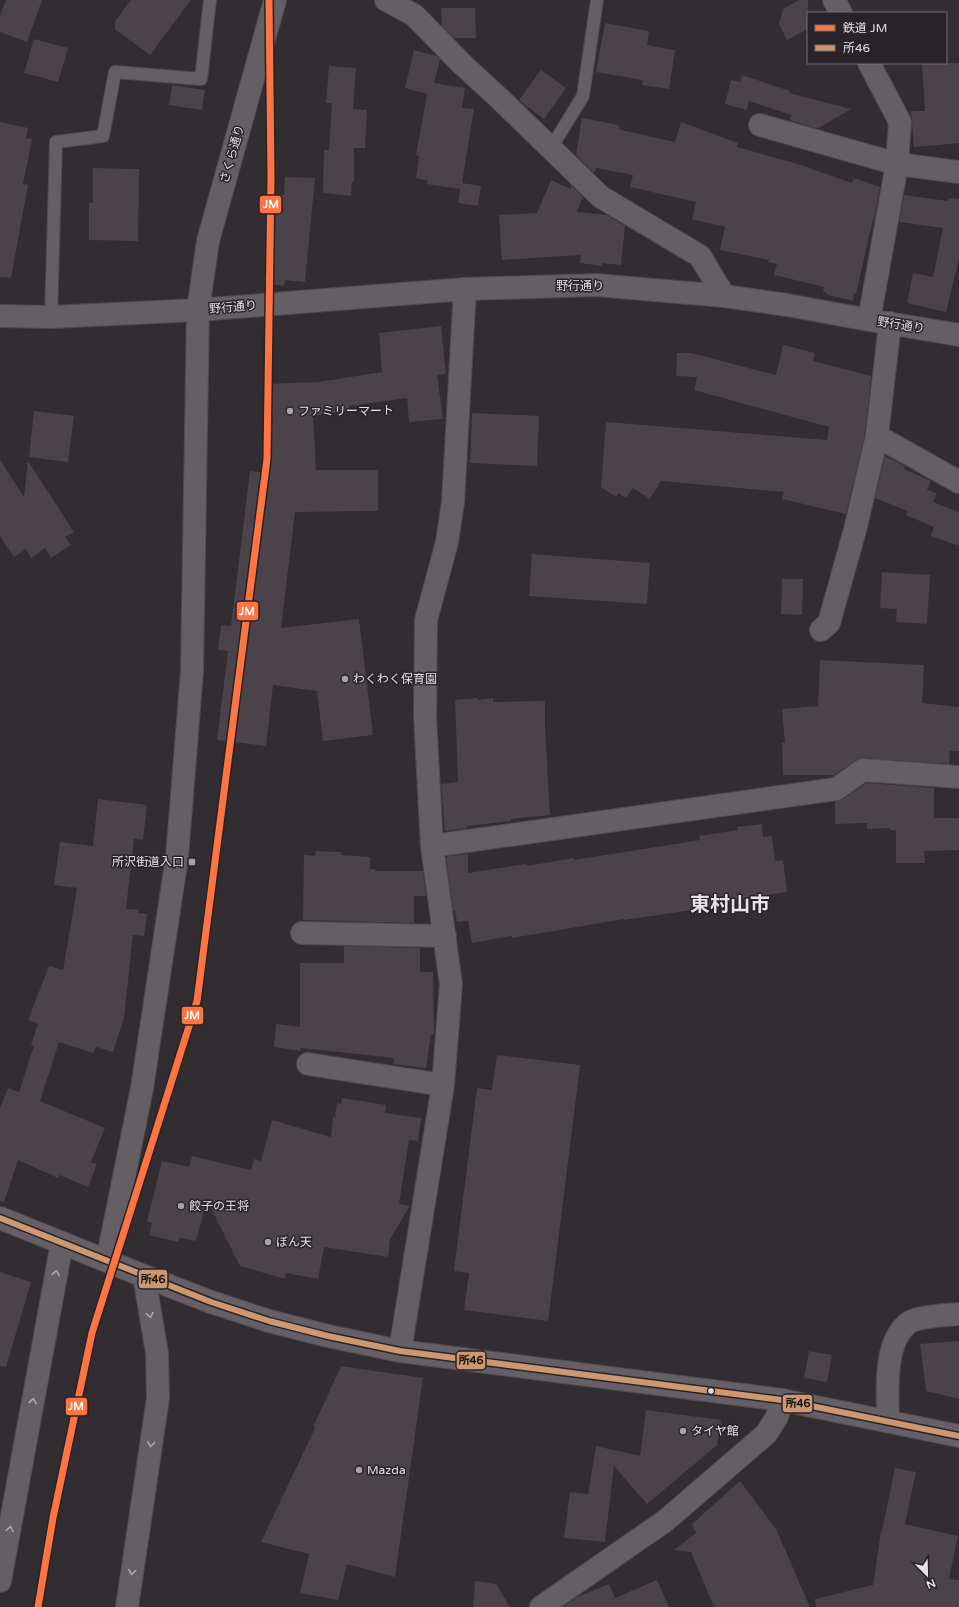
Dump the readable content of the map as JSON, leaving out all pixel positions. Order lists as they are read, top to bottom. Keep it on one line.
{"streets":{"street":["さくら通り","野行通り"]},"crossings":[["さくら通り","野行通り"]],"districts":["東村山市"],"places":{"other":["ファミリーマート","わくわく保育園","餃子の王将","ぼん天","タイヤ館","Mazda"],"transit":["所沢街道入口"]},"lines":["rail line JM","transit line 所46"],"legend":["鉄道 JM","所46"],"north":"bottom right"}
